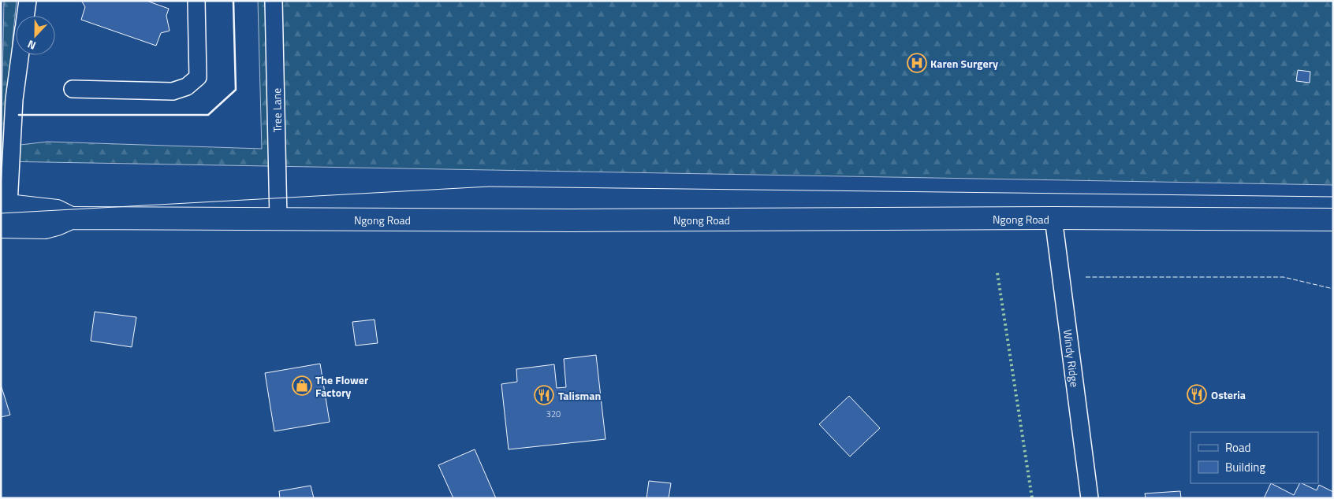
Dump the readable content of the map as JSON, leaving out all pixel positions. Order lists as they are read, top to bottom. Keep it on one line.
{"streets":{"main road":["Ngong Road"],"street":["Tree Lane","Windy Ridge"]},"crossings":[["Tree Lane","Ngong Road"],["Ngong Road","Windy Ridge"]],"places":{"hospital":["Karen Surgery"],"shop":["The Flower Factory"],"restaurant":["Osteria","Talisman"]},"house_numbers":["320"],"legend":["Road","Building"],"north":"bottom"}
